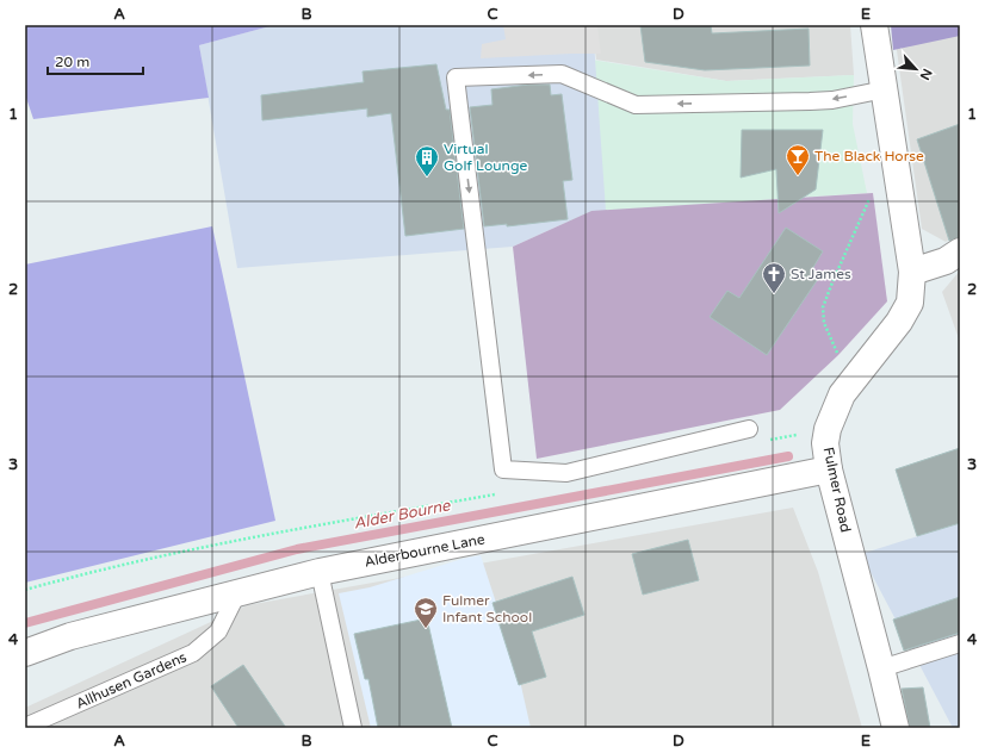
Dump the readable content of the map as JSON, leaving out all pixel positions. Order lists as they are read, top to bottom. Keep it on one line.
{"streets":{"street":["Fulmer Road","Alderbourne Lane"],"lane":["Allhusen Gardens"]},"crossings":[["Fulmer Road","Alderbourne Lane"],["Alderbourne Lane","Allhusen Gardens"]],"water":["Alder Bourne"],"places":{"bar":["The Black Horse"],"building":["Virtual Golf Lounge"],"church":["St James"],"school or university":["Fulmer Infant School"]},"scale_bar":"20 m","north":"bottom right","grid":{"columns":["A","B","C","D","E"],"rows":["1","2","3","4"]}}
